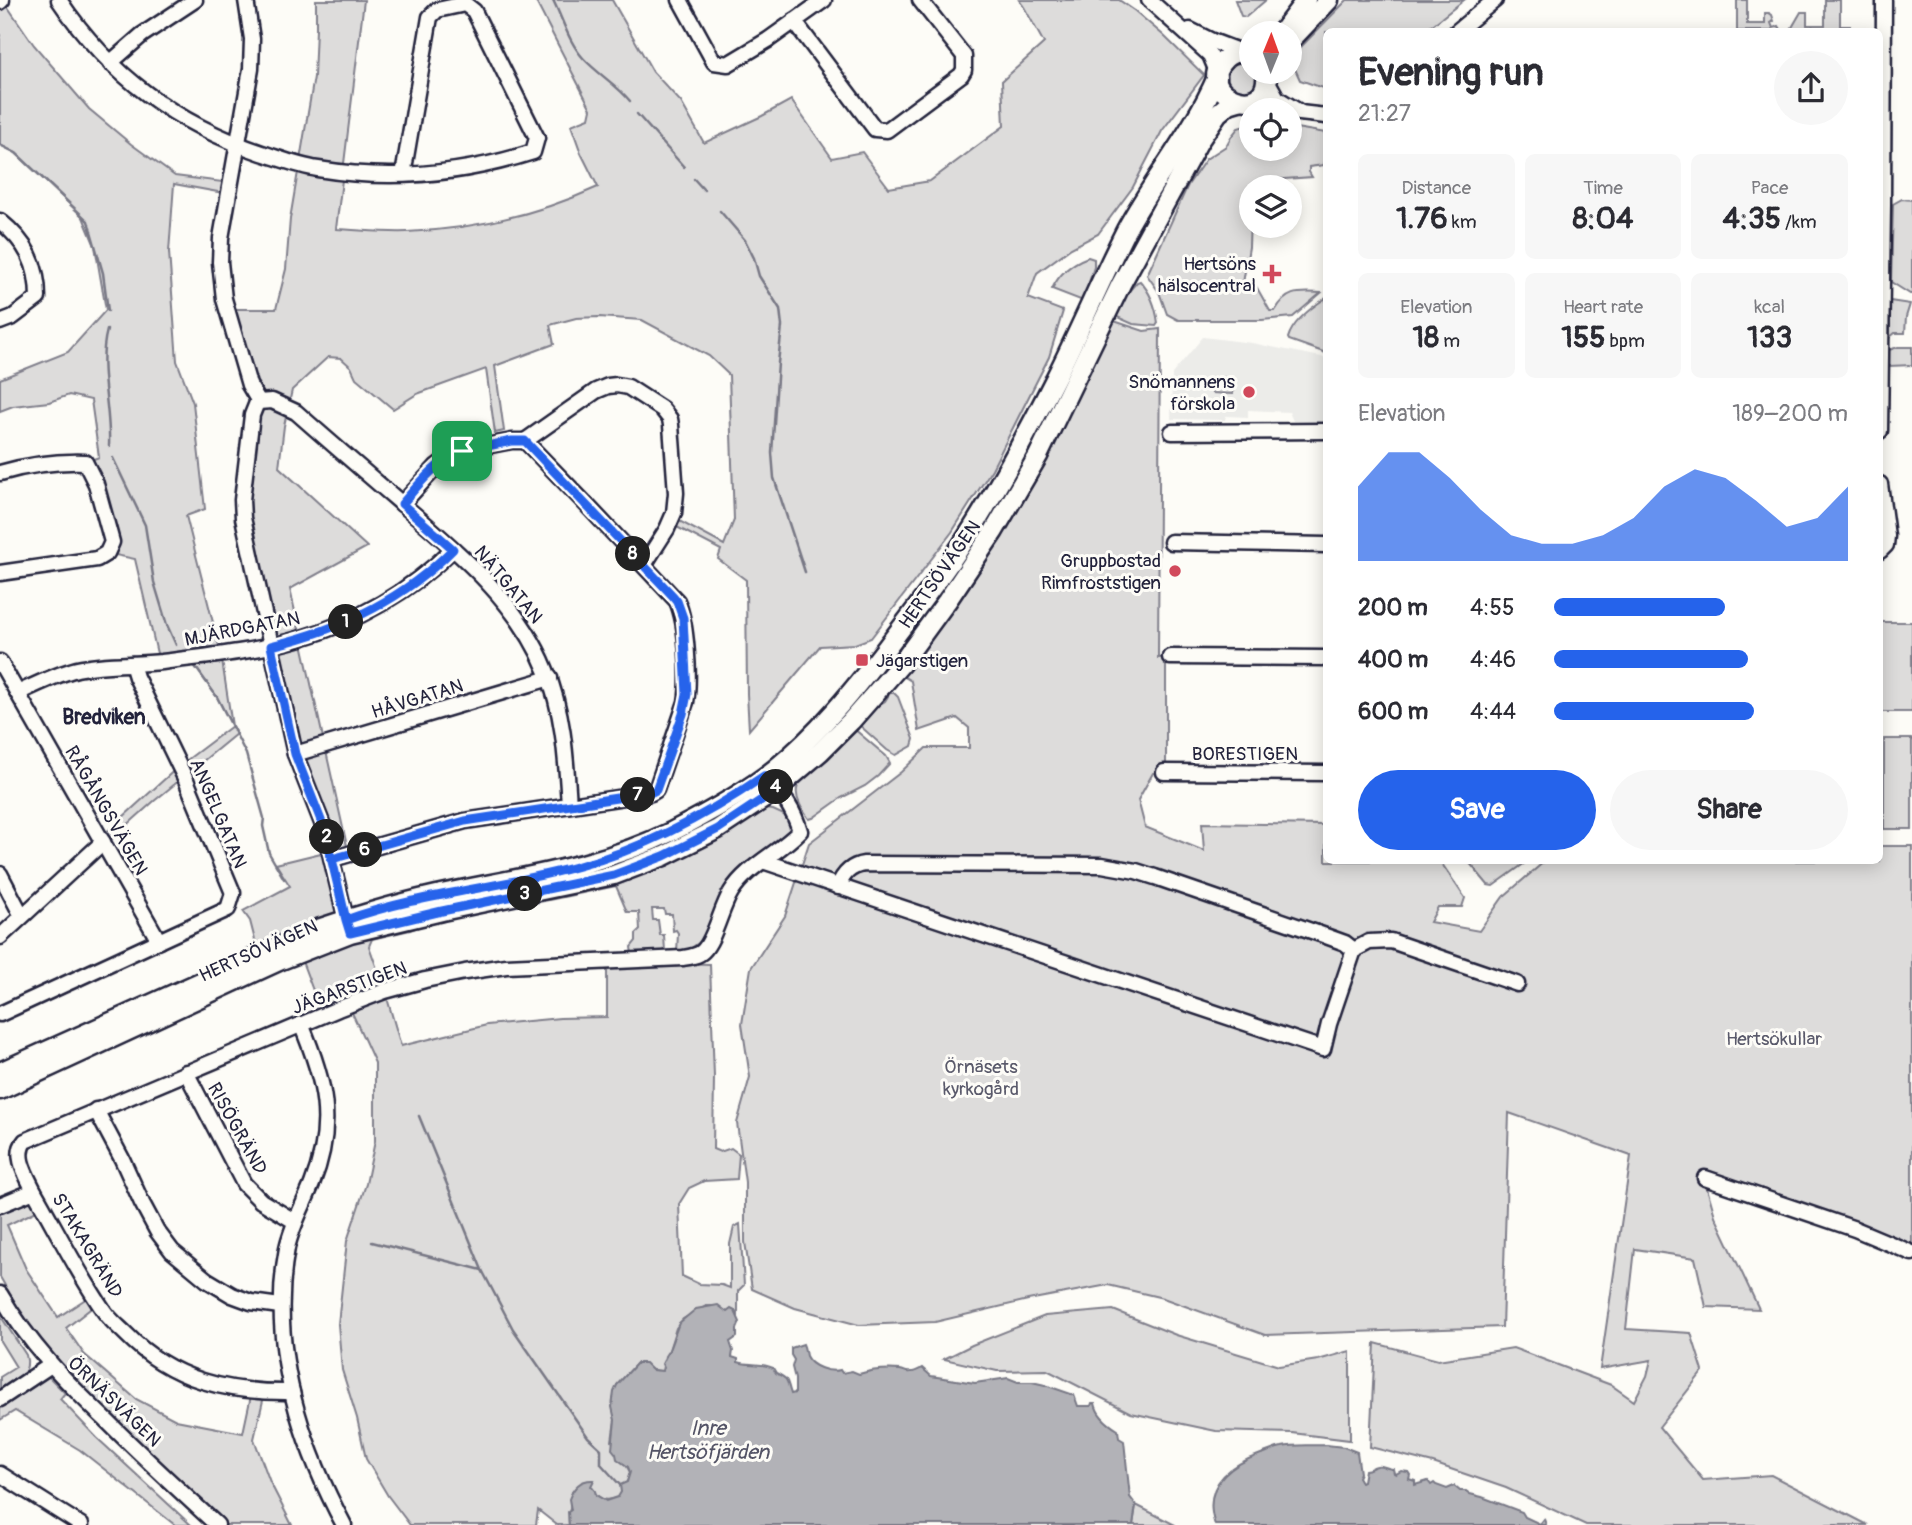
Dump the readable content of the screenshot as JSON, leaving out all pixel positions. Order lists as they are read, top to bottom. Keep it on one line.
{"streets":{"main road":["HERTSÖVÄGEN"],"street":["NÄTGATAN","MJÄRDGATAN","HÅVGATAN","BORESTIGEN","RÅGÅNGSVÄGEN","ANGELGATAN","JÄGARSTIGEN","RISÖGRÄND","STAKAGRÄND","ÖRNÄSVÄGEN"]},"crossings":[["HERTSÖVÄGEN","JÄGARSTIGEN"],["NÄTGATAN","MJÄRDGATAN"],["NÄTGATAN","HÅVGATAN"],["MJÄRDGATAN","RÅGÅNGSVÄGEN"],["MJÄRDGATAN","ANGELGATAN"],["RÅGÅNGSVÄGEN","ANGELGATAN"],["JÄGARSTIGEN","RISÖGRÄND"],["JÄGARSTIGEN","STAKAGRÄND"]],"districts":["Bredviken"],"water":["Inre Hertsöfjärden"],"parks":["Hertsökullar","Örnäsets kyrkogård"],"places":{"health":["Hertsöns hälsocentral"],"other":["Snömannens förskola","Gruppbostad Rimfroststigen"],"transit":["Jägarstigen"]},"north":"top","page":{"heading":["Evening run","21:27"],"stats":[["Distance","1.76 km"],["Time","8:04"],["Pace","4:35 /km"],["Elevation","18 m"],["Heart rate","155 bpm"],["kcal","133"]],"chart":["Elevation","189–200 m"],"pins":["8","1","4","7","2","6","3"],"list":[{"name":"200 m","note":"4:55"},{"name":"400 m","note":"4:46"},{"name":"600 m","note":"4:44"}],"buttons":["Save","Share"]}}
